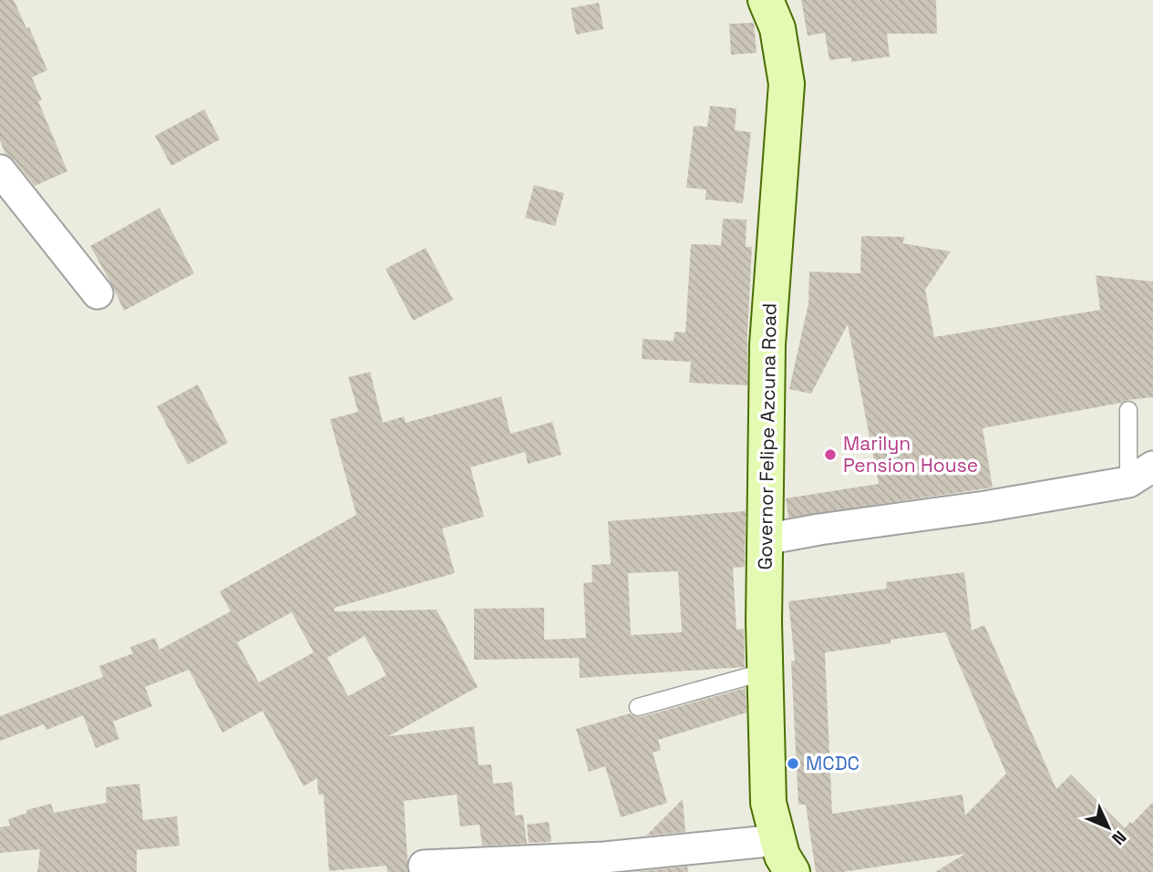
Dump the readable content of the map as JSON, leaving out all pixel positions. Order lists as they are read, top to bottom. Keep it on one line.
{"streets":{"street":["Governor Felipe Azcuna Road"]},"places":["Marilyn Pension House","MCDC"],"north":"bottom right"}
